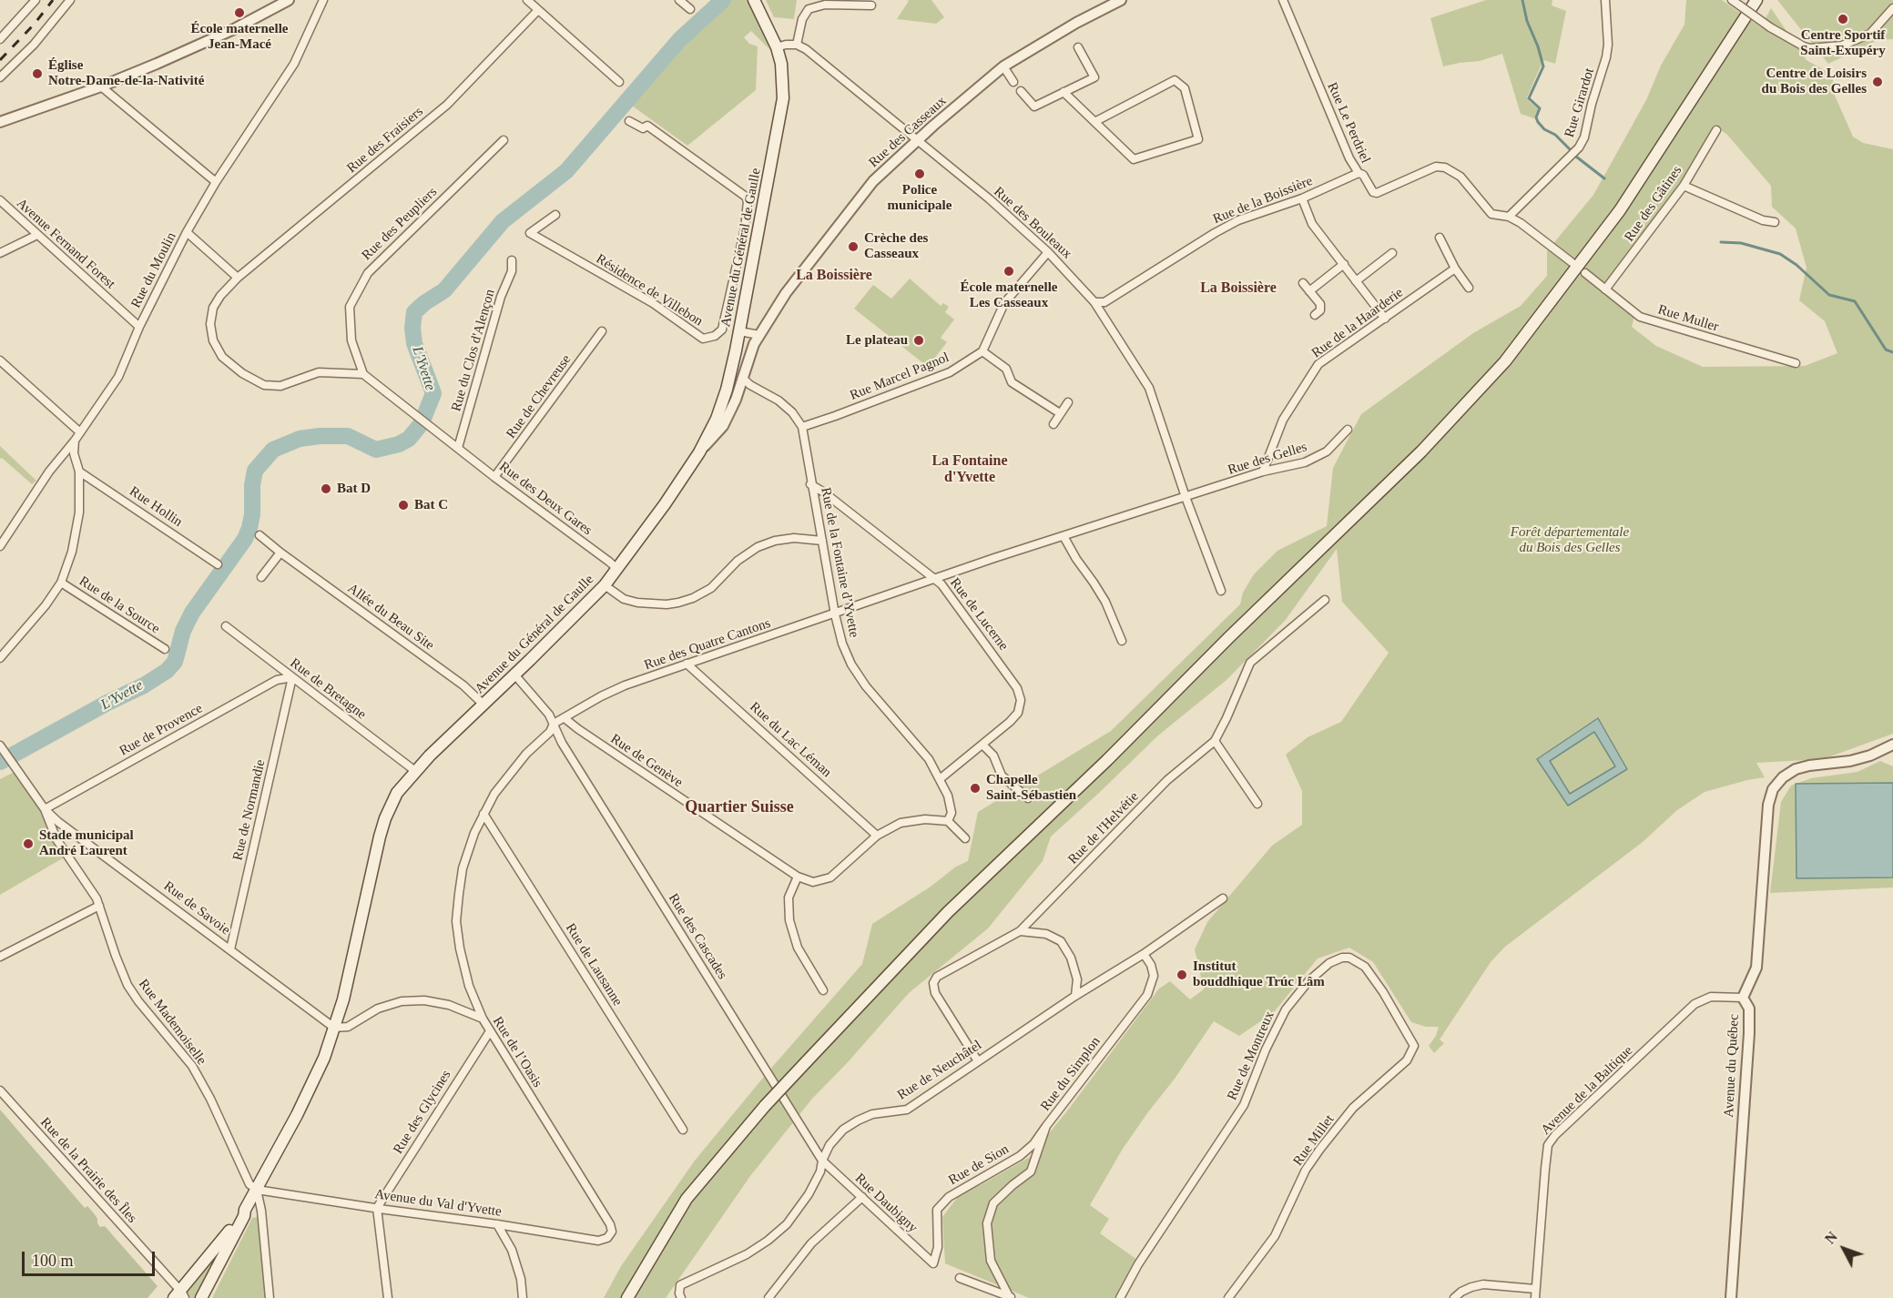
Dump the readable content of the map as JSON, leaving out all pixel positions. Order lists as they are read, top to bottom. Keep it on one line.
{"streets":{"main road":["Avenue du Général de Gaulle"],"street":["Rue Girardot","Rue Le Perdriel","Rue des Casseaux","Rue des Fraisiers","Rue de la Boissière","Rue des Gâtines","Rue des Bouleaux","Rue des Peupliers","Avenue Fernand Forest","Rue du Moulin","Résidence de Villebon","Rue Muller","Rue de la Haarderie","Rue du Clos d'Alençon","Rue Marcel Pagnol","Rue de Chevreuse","Rue des Gelles","Rue des Deux Gares","Rue Hollin","Rue de la Fontaine d’Yvette","Rue de la Source","Rue de Lucerne","Allée du Beau Site","Rue des Quatre Cantons","Rue de Bretagne","Rue de Provence","Rue du Lac Léman","Rue de Genève","Rue de Normandie","Rue de l'Helvétie","Rue de Savoie","Rue des Cascades","Rue de Lausanne","Rue Mademoiselle","Rue de l’Oasis","Rue de Montreux","Avenue du Québec","Rue de Neuchâtel","Rue du Simplon","Avenue de la Baltique","Rue des Glycines","Rue Millet","Rue de Sion","Rue de la Prairie des Îles","Avenue du Val d'Yvette","Rue Daubigny"]},"crossings":[["Rue Girardot","Rue Le Perdriel"],["Rue Le Perdriel","Rue de la Boissière"],["Rue des Casseaux","Rue des Bouleaux"],["Rue des Casseaux","Avenue du Général de Gaulle"],["Rue des Fraisiers","Rue des Peupliers"],["Rue des Fraisiers","Rue des Deux Gares"],["Rue de la Boissière","Rue des Bouleaux"],["Rue des Gâtines","Rue Muller"],["Rue des Bouleaux","Rue des Gelles"],["Rue des Bouleaux","Rue des Quatre Cantons"],["Rue des Peupliers","Rue des Deux Gares"],["Avenue Fernand Forest","Rue du Moulin"],["Avenue du Général de Gaulle","Rue des Deux Gares"],["Avenue du Général de Gaulle","Allée du Beau Site"],["Avenue du Général de Gaulle","Rue de Bretagne"],["Avenue du Général de Gaulle","Rue de Savoie"],["Avenue du Général de Gaulle","Rue des Cascades"],["Avenue du Général de Gaulle","Rue Mademoiselle"],["Avenue du Général de Gaulle","Rue de l’Oasis"],["Avenue du Général de Gaulle","Avenue du Val d'Yvette"],["Rue de la Haarderie","Rue des Gelles"],["Rue du Clos d'Alençon","Rue des Deux Gares"],["Rue Marcel Pagnol","Rue de la Fontaine d’Yvette"],["Rue de Chevreuse","Rue des Deux Gares"],["Rue des Gelles","Rue des Quatre Cantons"],["Rue de la Fontaine d’Yvette","Rue de Lucerne"],["Rue de la Fontaine d’Yvette","Rue des Quatre Cantons"],["Rue de Lucerne","Rue des Quatre Cantons"],["Rue des Quatre Cantons","Rue du Lac Léman"],["Rue des Quatre Cantons","Rue de Genève"],["Rue des Quatre Cantons","Rue des Cascades"],["Rue des Quatre Cantons","Rue de Lausanne"],["Rue des Quatre Cantons","Rue de l’Oasis"],["Rue de Bretagne","Rue de Provence"],["Rue de Bretagne","Rue de Normandie"],["Rue de Provence","Rue de Normandie"],["Rue de Provence","Rue de Savoie"],["Rue de Provence","Rue Mademoiselle"],["Rue de Normandie","Rue de Savoie"],["Rue de l'Helvétie","Rue de Neuchâtel"],["Rue de Savoie","Rue Mademoiselle"],["Rue de Savoie","Rue de l’Oasis"],["Rue des Cascades","Rue de Neuchâtel"],["Rue des Cascades","Rue Daubigny"],["Rue Mademoiselle","Avenue du Val d'Yvette"],["Rue de l’Oasis","Rue des Glycines"],["Rue de l’Oasis","Avenue du Val d'Yvette"],["Rue de Montreux","Rue Millet"],["Avenue du Québec","Avenue de la Baltique"],["Rue de Neuchâtel","Rue du Simplon"],["Rue de Neuchâtel","Rue Daubigny"],["Rue du Simplon","Rue de Sion"],["Rue des Glycines","Avenue du Val d'Yvette"],["Rue de Sion","Rue Daubigny"]],"districts":["La Boissière","La Boissière","La Fontaine d'Yvette","Quartier Suisse"],"water":["L'Yvette"],"parks":["Forêt départementale du Bois des Gelles"],"places":["École maternelle Jean-Macé","Centre Sportif Saint-Exupéry","Église Notre-Dame-de-la-Nativité","Centre de Loisirs du Bois des Gelles","Police municipale","Crèche des Casseaux","École maternelle Les Casseaux","Le plateau","Bat D","Bat C","Chapelle Saint-Sébastien","Stade municipal André Laurent","Institut bouddhique Trúc Lâm"],"scale_bar":"100 m","north":"top left"}
